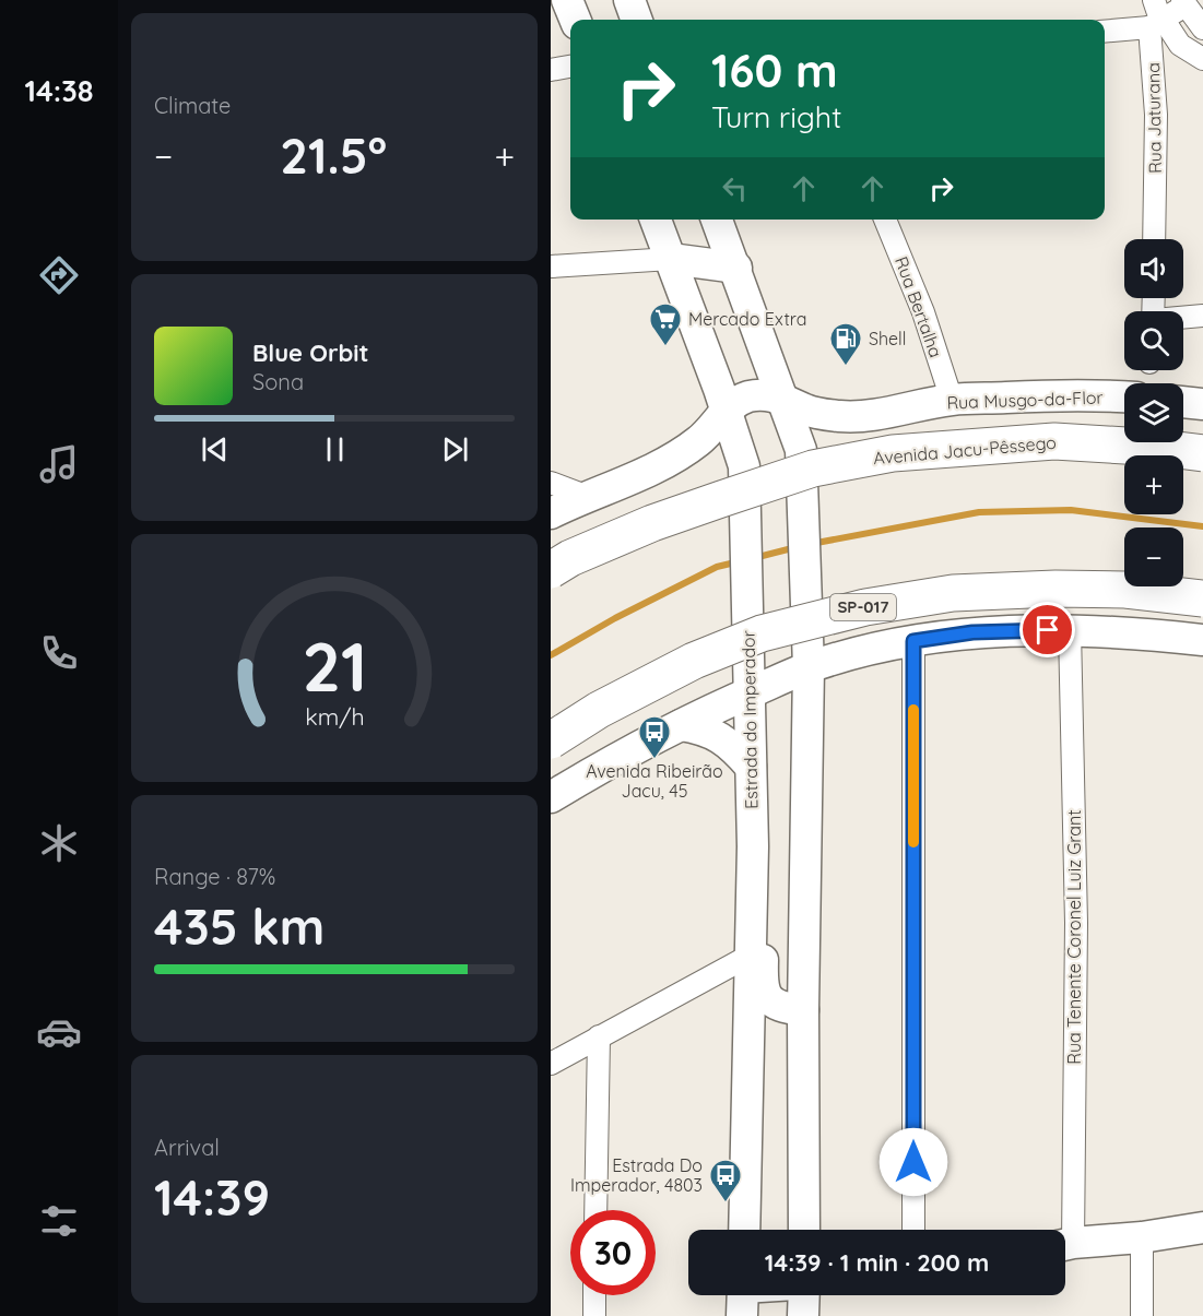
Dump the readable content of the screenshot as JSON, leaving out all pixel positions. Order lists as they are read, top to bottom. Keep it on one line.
{"streets":{"highway":["Avenida Jacu-Pêssego","SP-017"],"main road":["Rua Musgo-da-Flor","Estrada do Imperador"],"street":["Rua Jaturana","Rua Bertalha","Rua Tenente Coronel Luiz Grant"]},"crossings":[["Rua Bertalha","Rua Musgo-da-Flor"],["Rua Musgo-da-Flor","Estrada do Imperador"]],"places":{"supermarket":["Mercado Extra"],"fuel station":["Shell"],"bus stop":["Avenida Ribeirão Jacu, 45","Estrada Do Imperador, 4803"]},"page":{"tabs":"14:38","tile":["Climate",["Range · 87%","435 km"],["Arrival","14:39"]],"turn":["160 m","Turn right"],"heat":["−","21.5°","+"],"map_buttons":["+","−"],"song":["Blue Orbit","Sona"],"limit":"30","trip":"14:39 · 1 min · 200 m","gauge":["21","km/h"]}}
